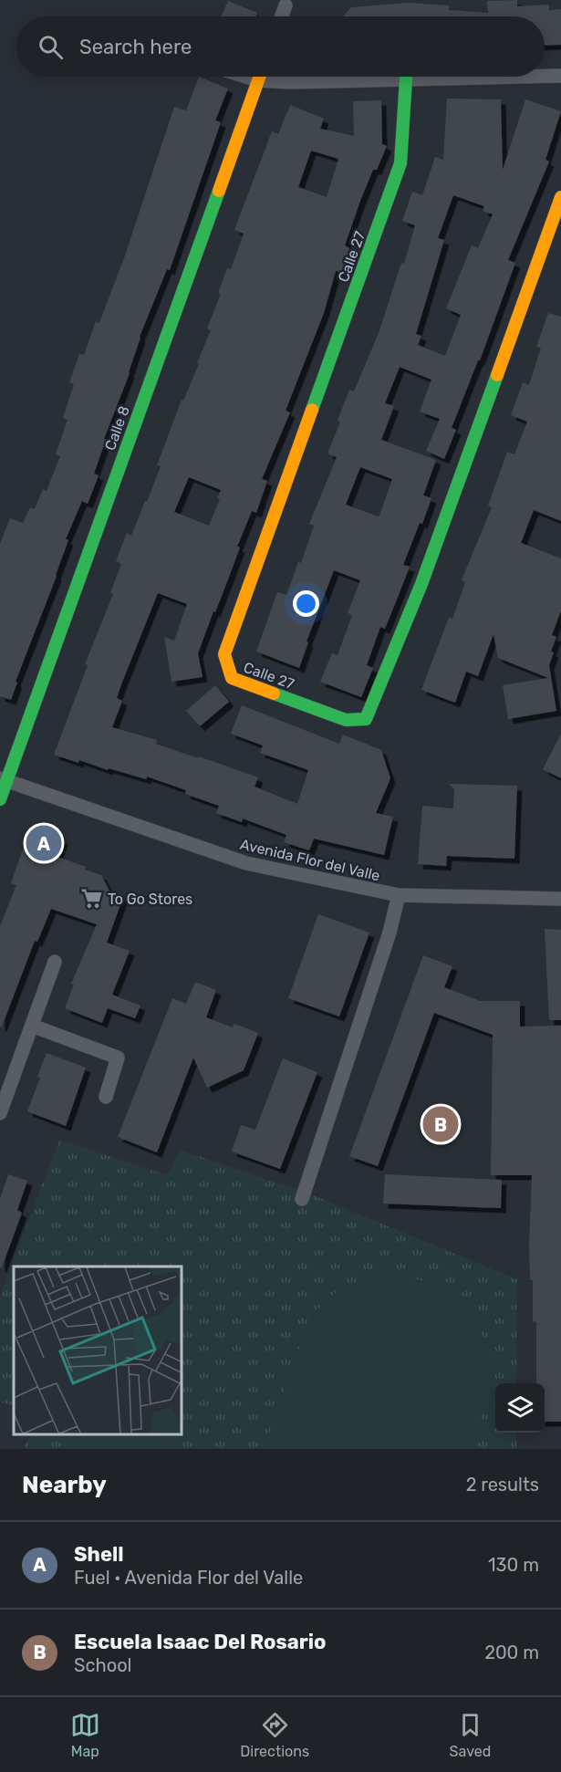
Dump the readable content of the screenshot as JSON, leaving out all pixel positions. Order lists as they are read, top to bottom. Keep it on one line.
{"streets":{"street":["Calle 27","Calle 8","Avenida Flor del Valle"]},"crossings":[["Calle 8","Avenida Flor del Valle"]],"places":{"supermarket":["To Go Stores"]},"page":{"search":"Search here","pins":["A","B"],"heading":["Nearby","2 results"],"list":[{"mark":"A","name":"Shell","note":"Fuel · Avenida Flor del Valle","value":"130 m"},{"mark":"B","name":"Escuela Isaac Del Rosario","note":"School","value":"200 m"}],"nav":["Map","Directions","Saved"]}}
